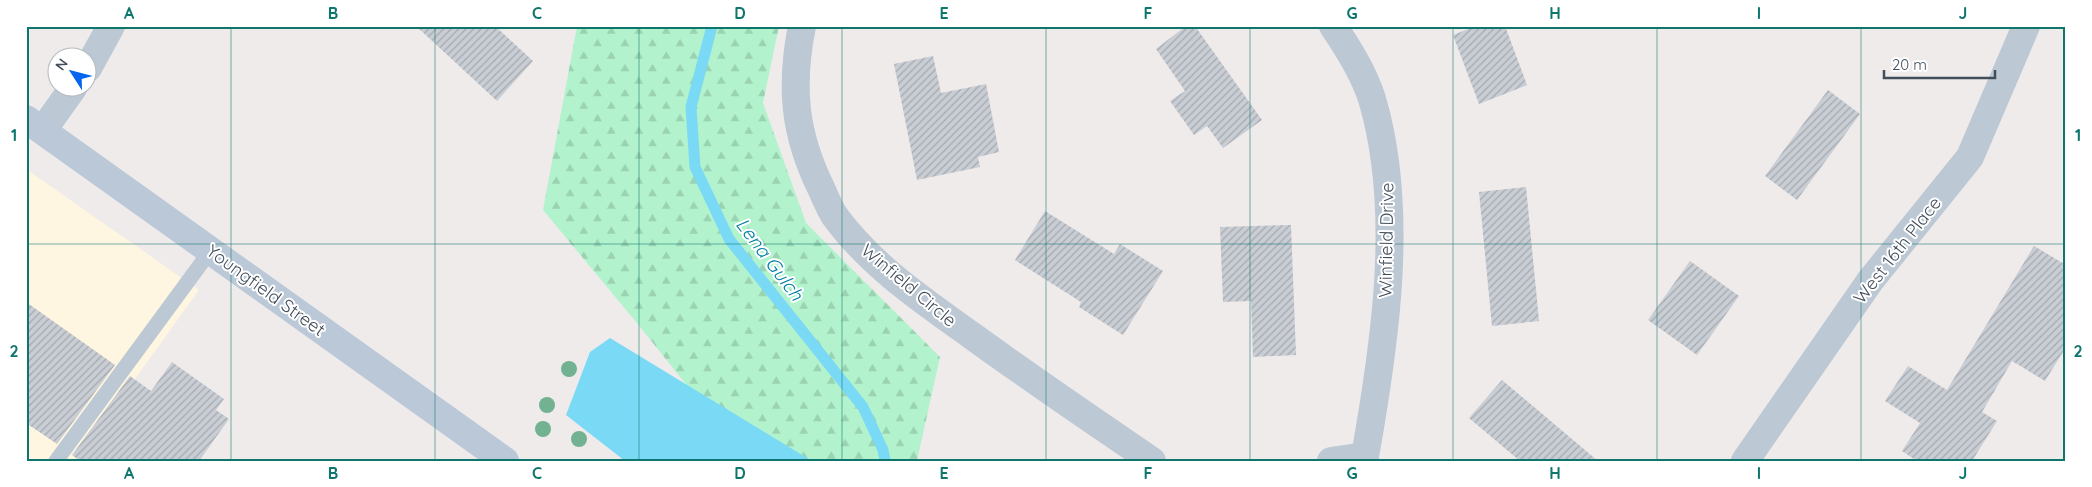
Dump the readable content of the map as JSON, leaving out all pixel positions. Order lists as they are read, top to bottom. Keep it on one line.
{"streets":{"street":["Winfield Drive","West 16th Place","Winfield Circle","Youngfield Street"]},"water":["Lena Gulch"],"scale_bar":"20 m","north":"top left","grid":{"columns":["A","B","C","D","E","F","G","H","I","J"],"rows":["1","2"]}}
